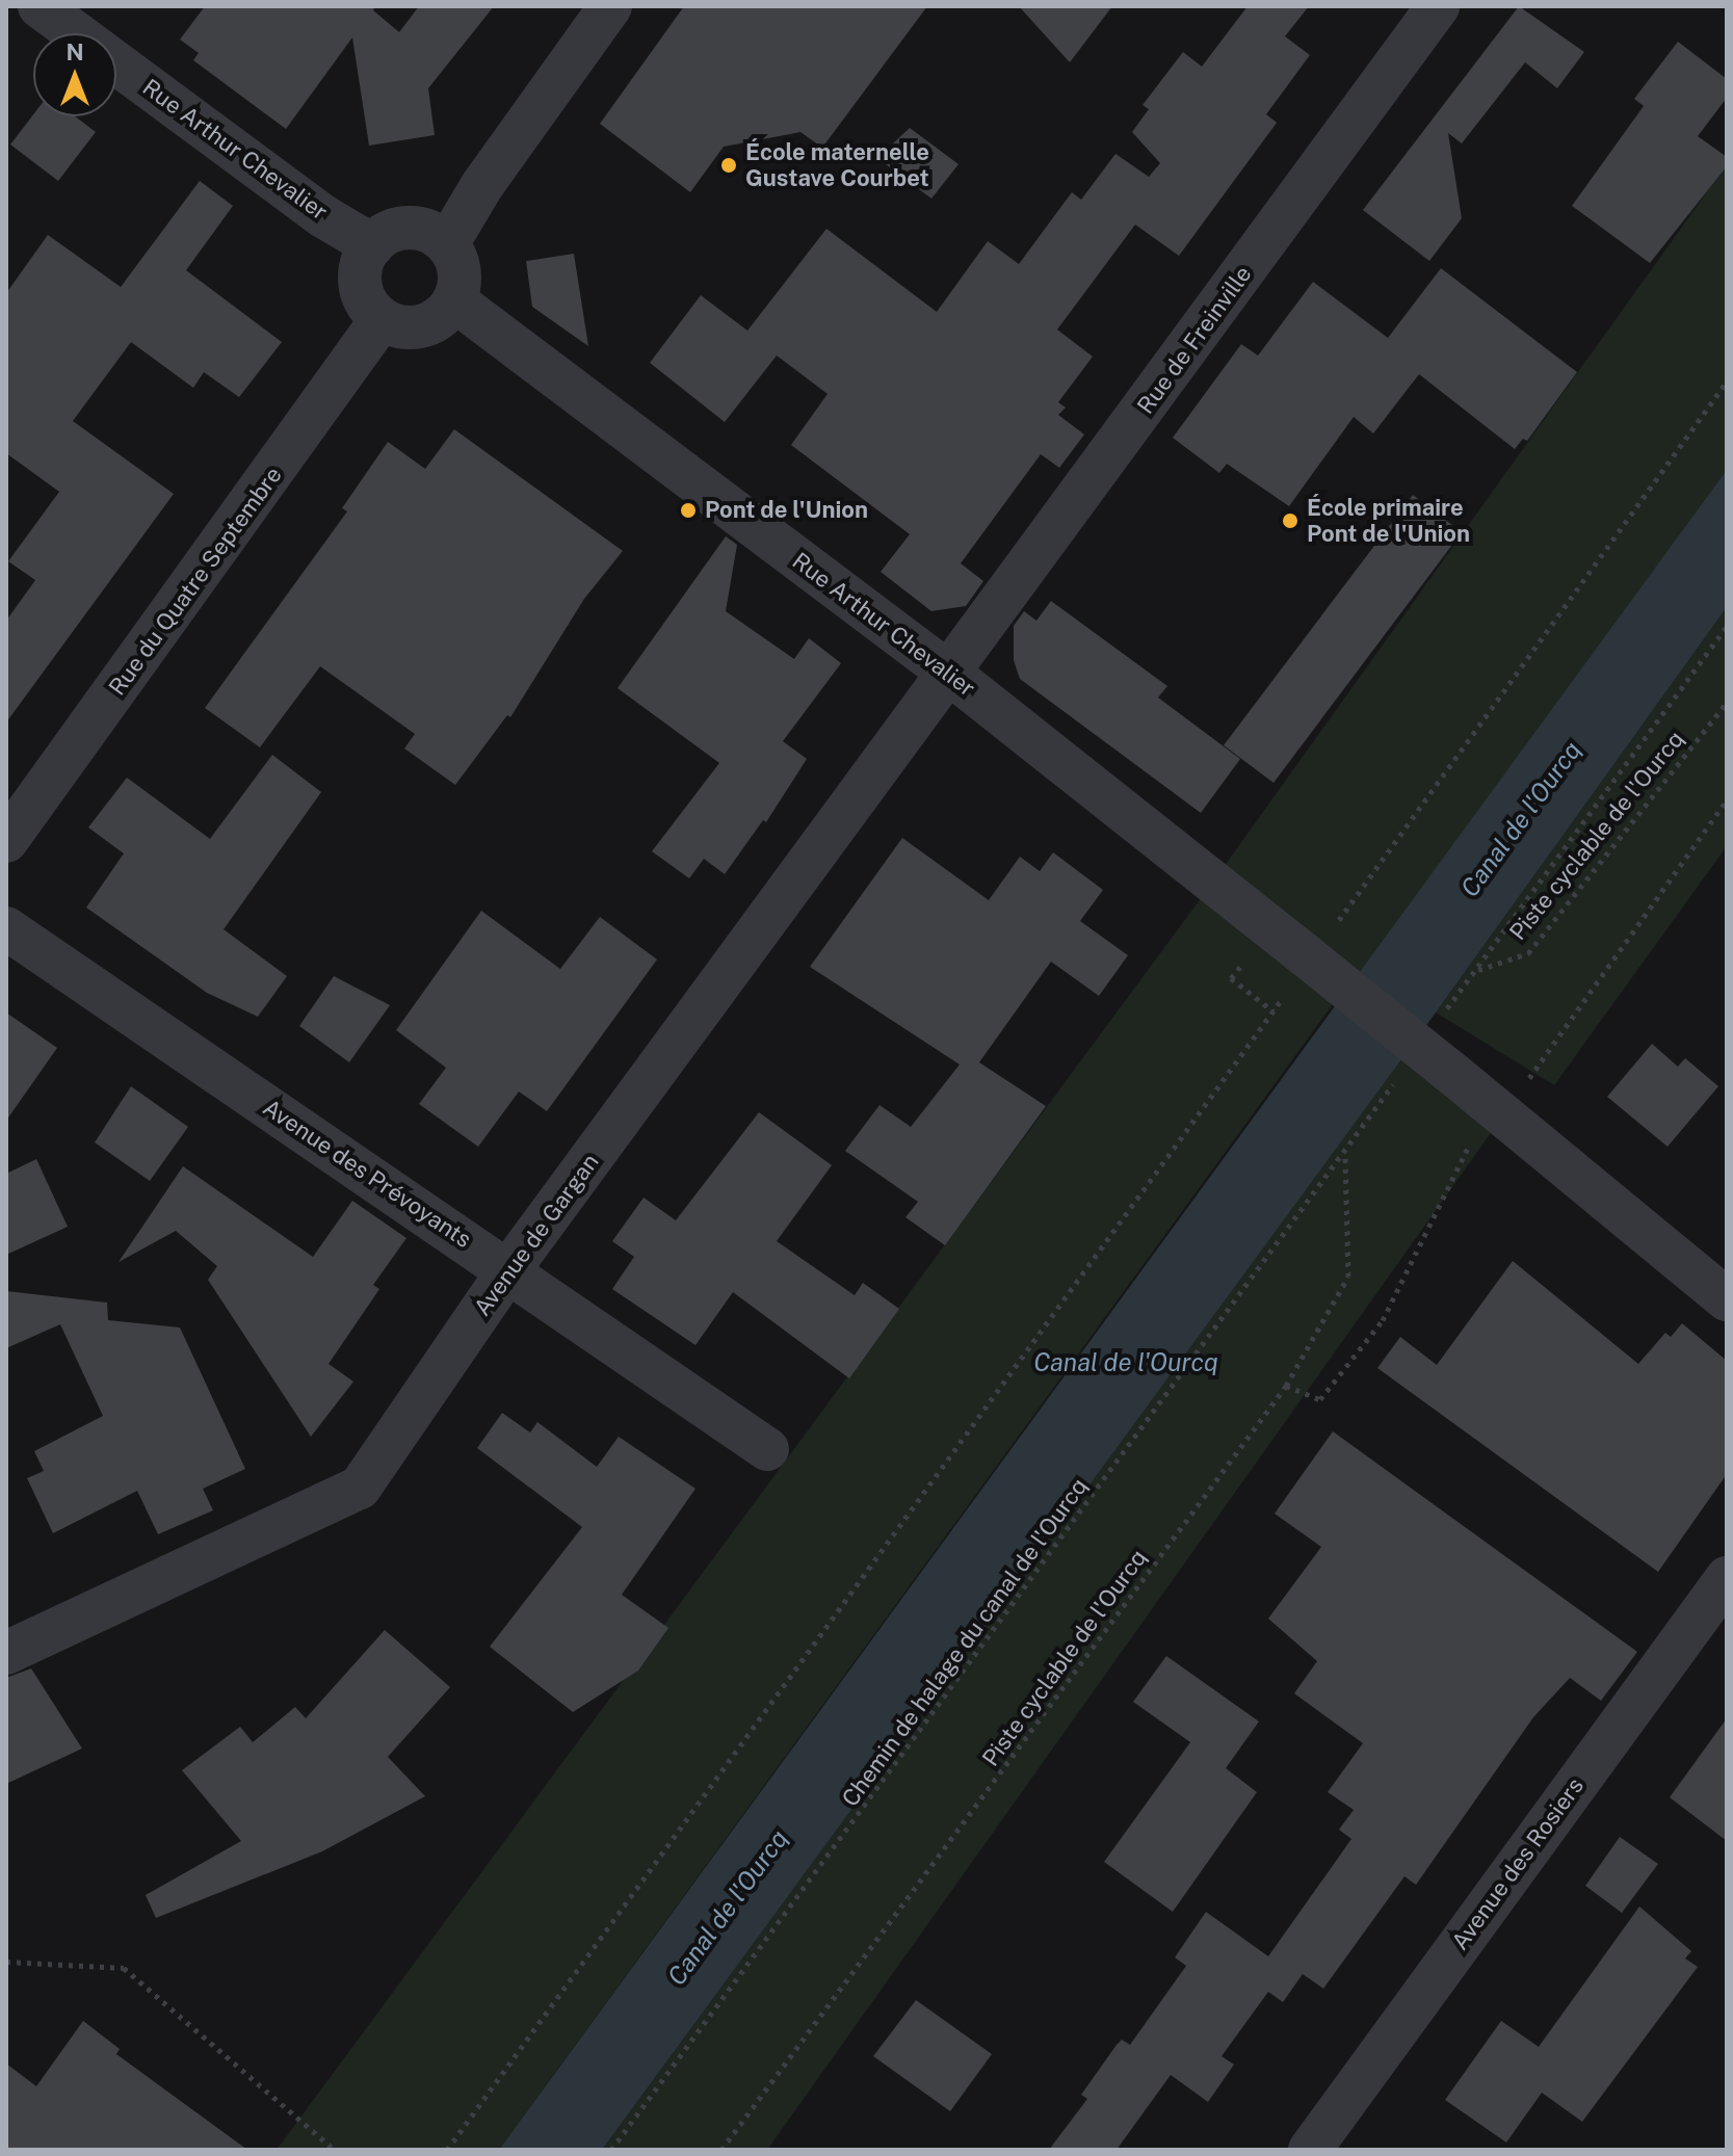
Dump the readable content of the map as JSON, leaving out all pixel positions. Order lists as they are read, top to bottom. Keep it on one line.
{"streets":{"street":["Rue Arthur Chevalier","Rue de Freinville","Rue du Quatre Septembre","Avenue des Prévoyants","Avenue de Gargan","Avenue des Rosiers"],"path":["Piste cyclable de l'Ourcq","Chemin de halage du canal de l'Ourcq"]},"crossings":[["Rue Arthur Chevalier","Rue de Freinville"],["Rue Arthur Chevalier","Rue du Quatre Septembre"],["Rue Arthur Chevalier","Avenue de Gargan"],["Rue de Freinville","Avenue de Gargan"],["Piste cyclable de l'Ourcq","Chemin de halage du canal de l'Ourcq"],["Avenue des Prévoyants","Avenue de Gargan"]],"water":["Canal de l'Ourcq"],"places":["École maternelle Gustave Courbet","Pont de l'Union","École primaire Pont de l'Union"],"north":"top"}
